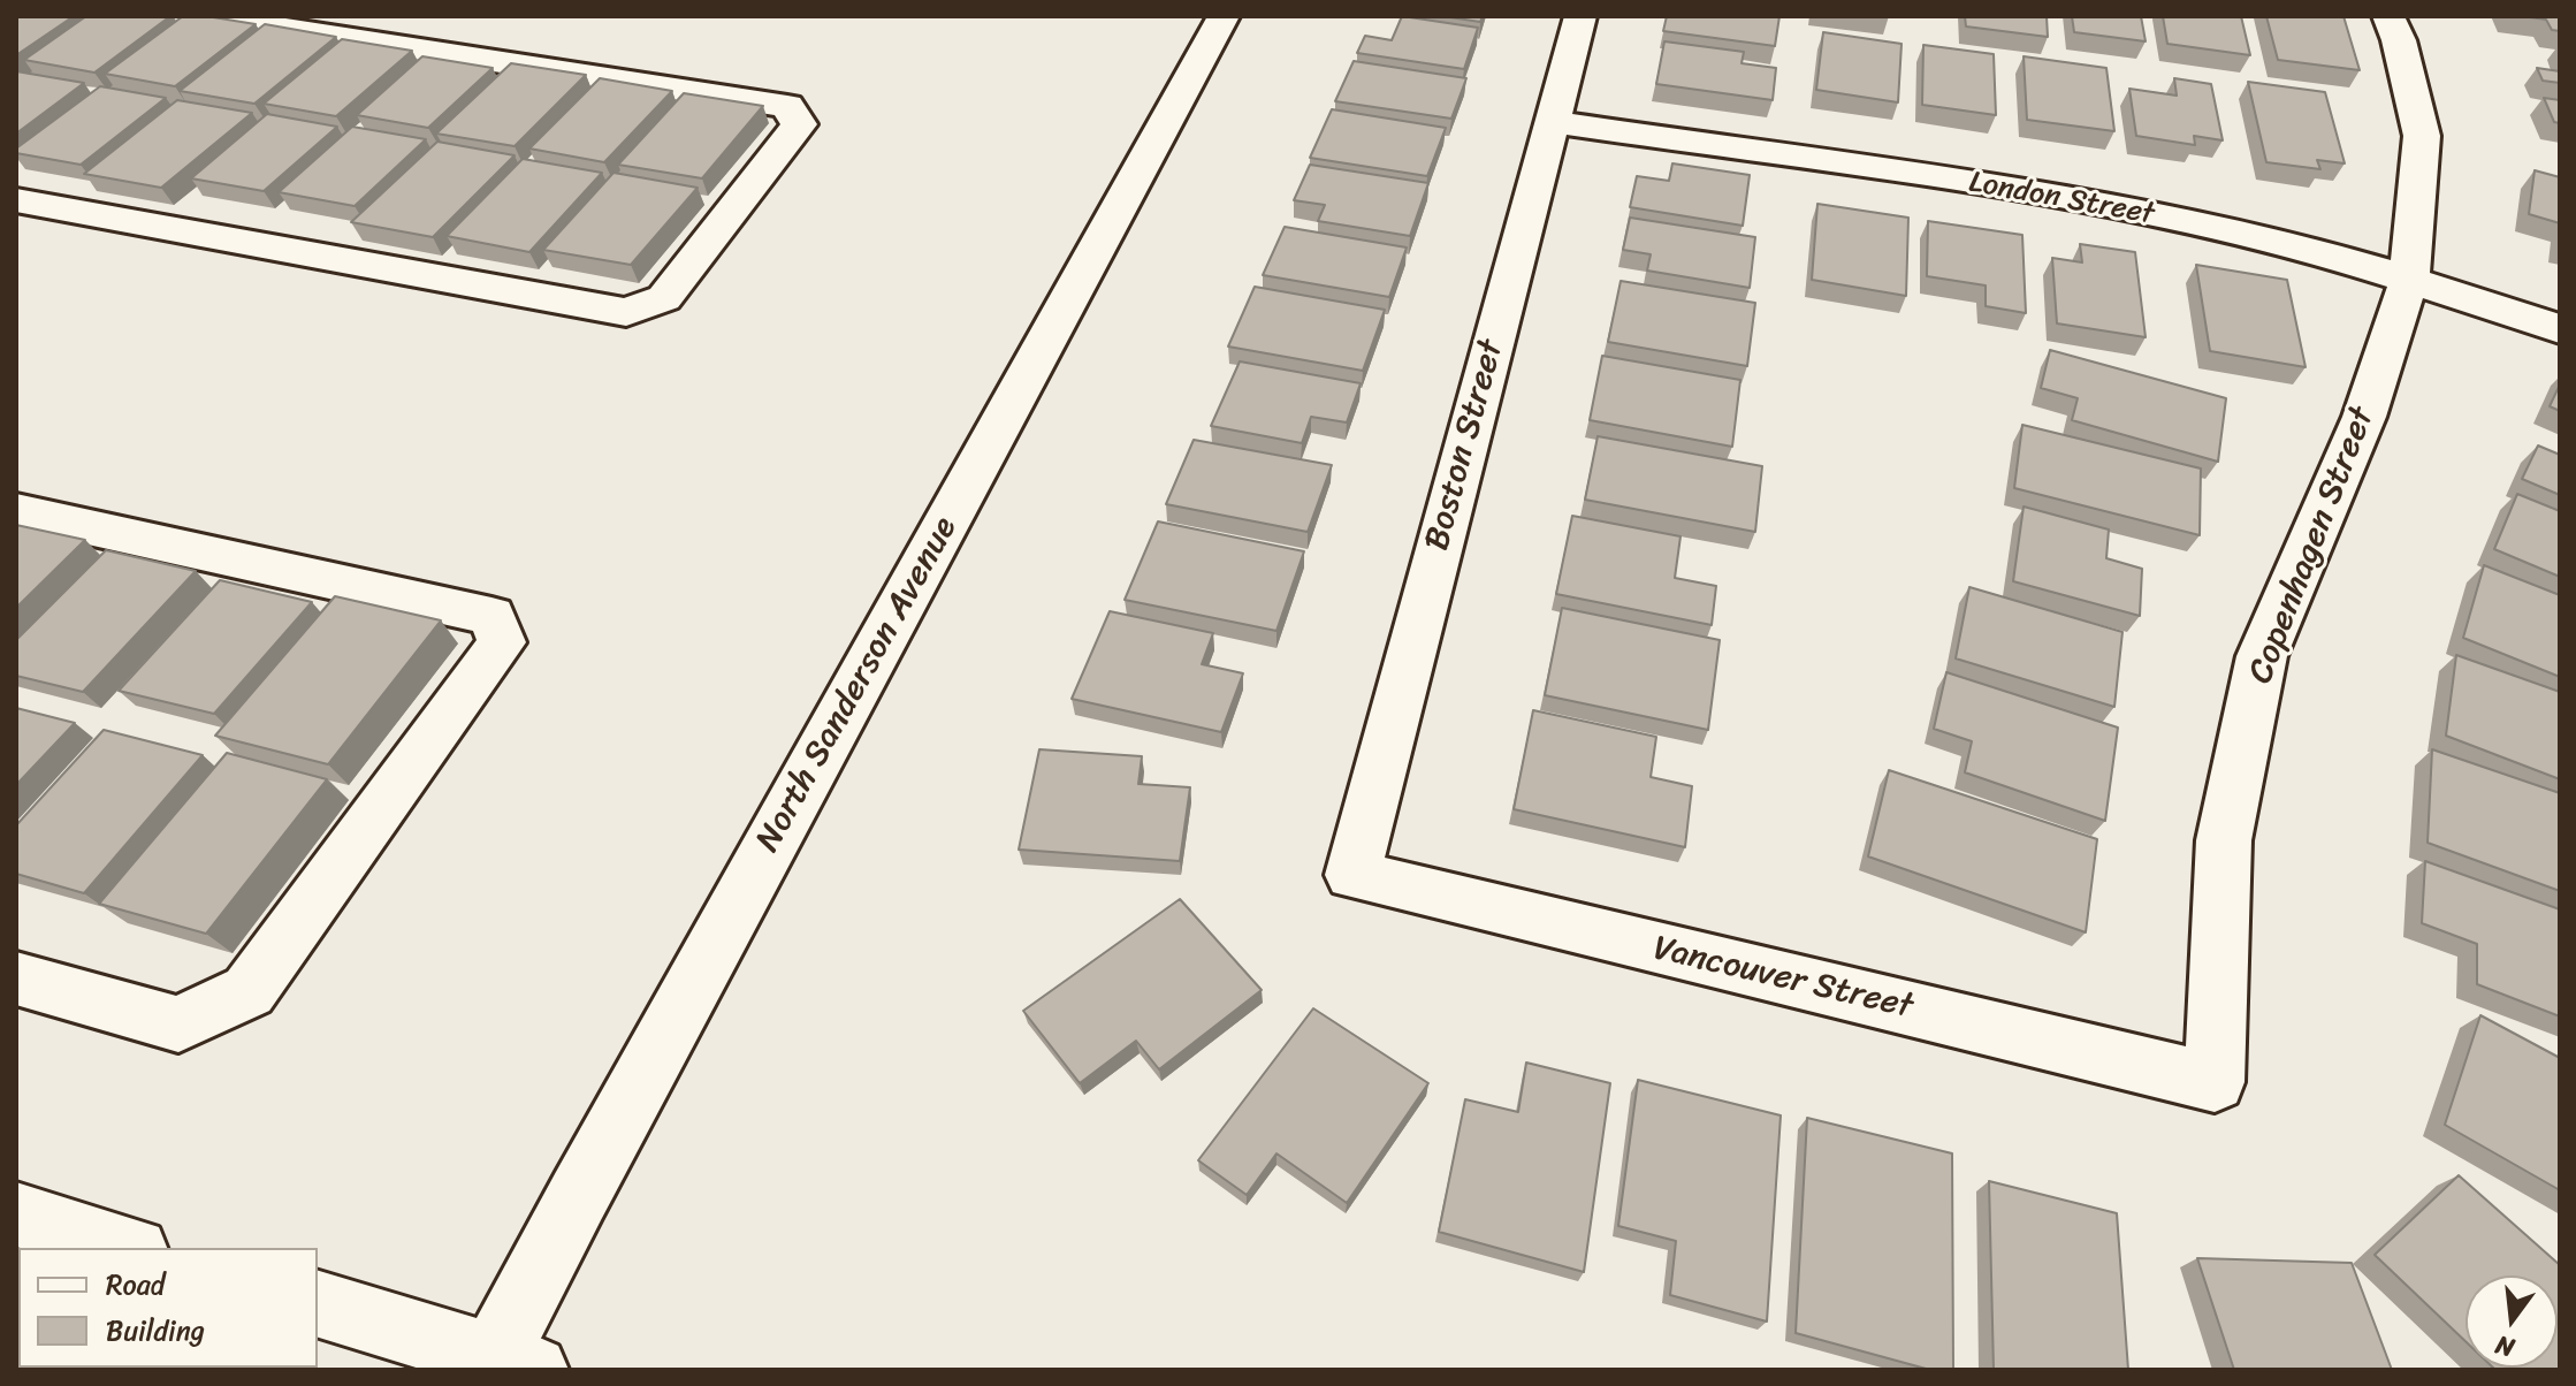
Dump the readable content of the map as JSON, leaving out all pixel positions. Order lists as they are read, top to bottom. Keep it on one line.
{"streets":{"main road":["London Street","Boston Street","Copenhagen Street","North Sanderson Avenue","Vancouver Street"]},"crossings":[["London Street","Boston Street"],["London Street","Copenhagen Street"],["Boston Street","Vancouver Street"],["Copenhagen Street","Vancouver Street"]],"legend":["Road","Building"],"north":"bottom"}
